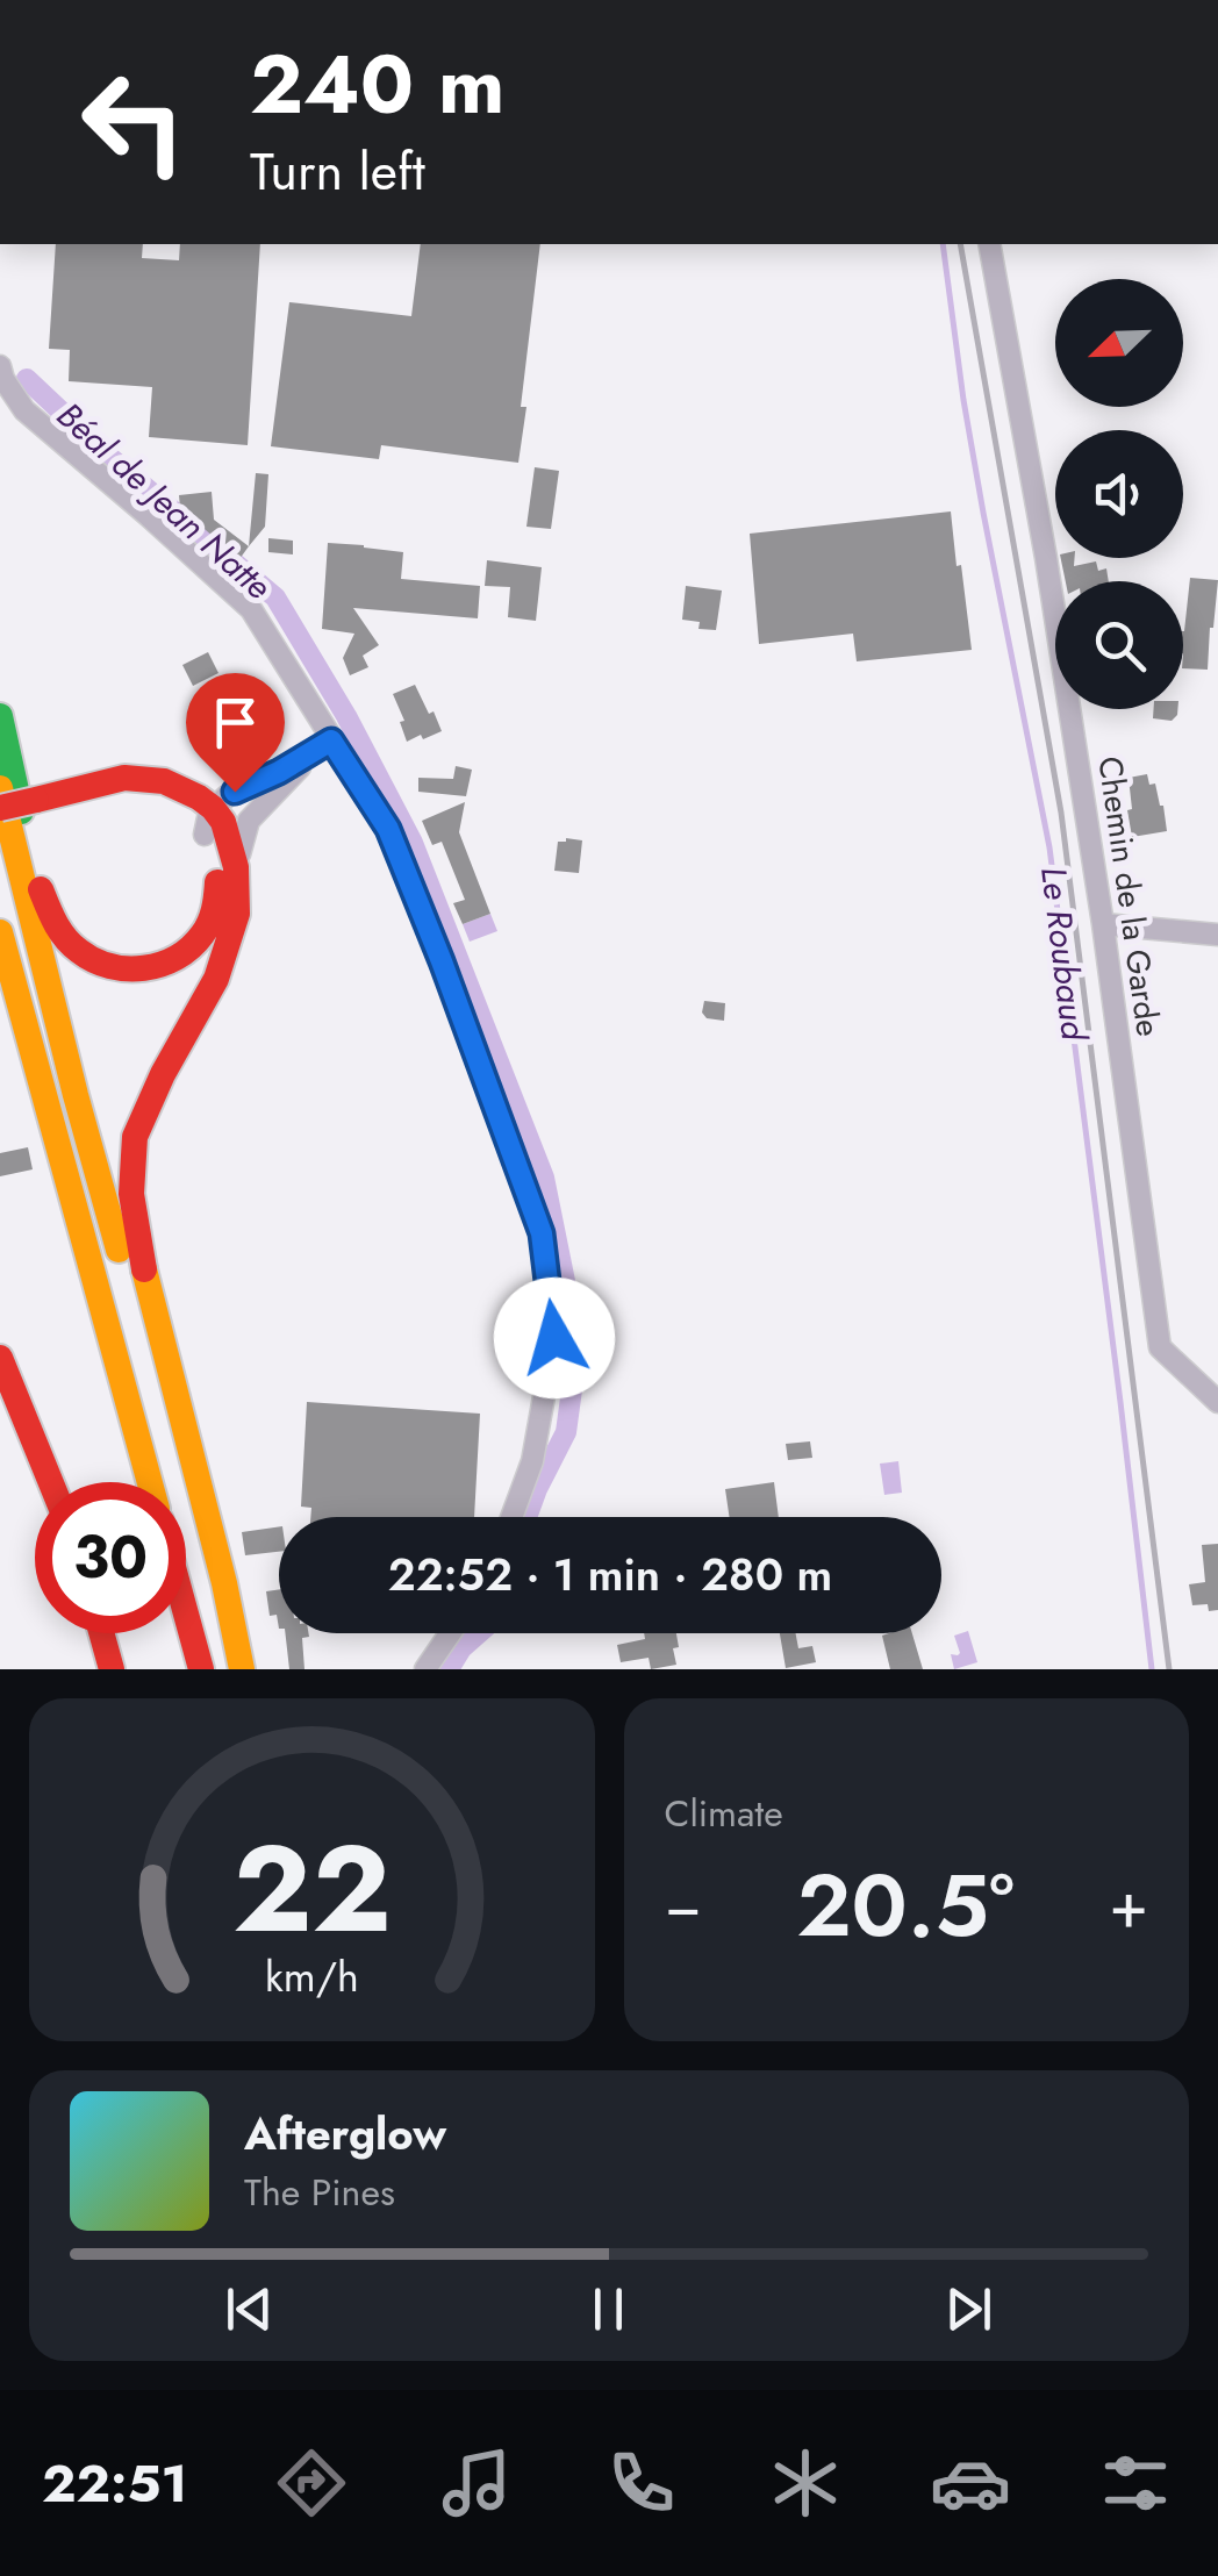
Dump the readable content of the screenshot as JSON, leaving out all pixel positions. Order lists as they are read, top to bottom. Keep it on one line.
{"streets":{"street":["Chemin de la Garde"]},"water":["Béal de Jean Natte","Le Roubaud"],"north":"bottom left","page":{"turn":["240 m","Turn left"],"limit":"30","trip":"22:52 · 1 min · 280 m","tile":"Climate","heat":["−","20.5°","+"],"song":["Afterglow","The Pines"],"tabs":"22:51","gauge":["22","km/h"]}}
